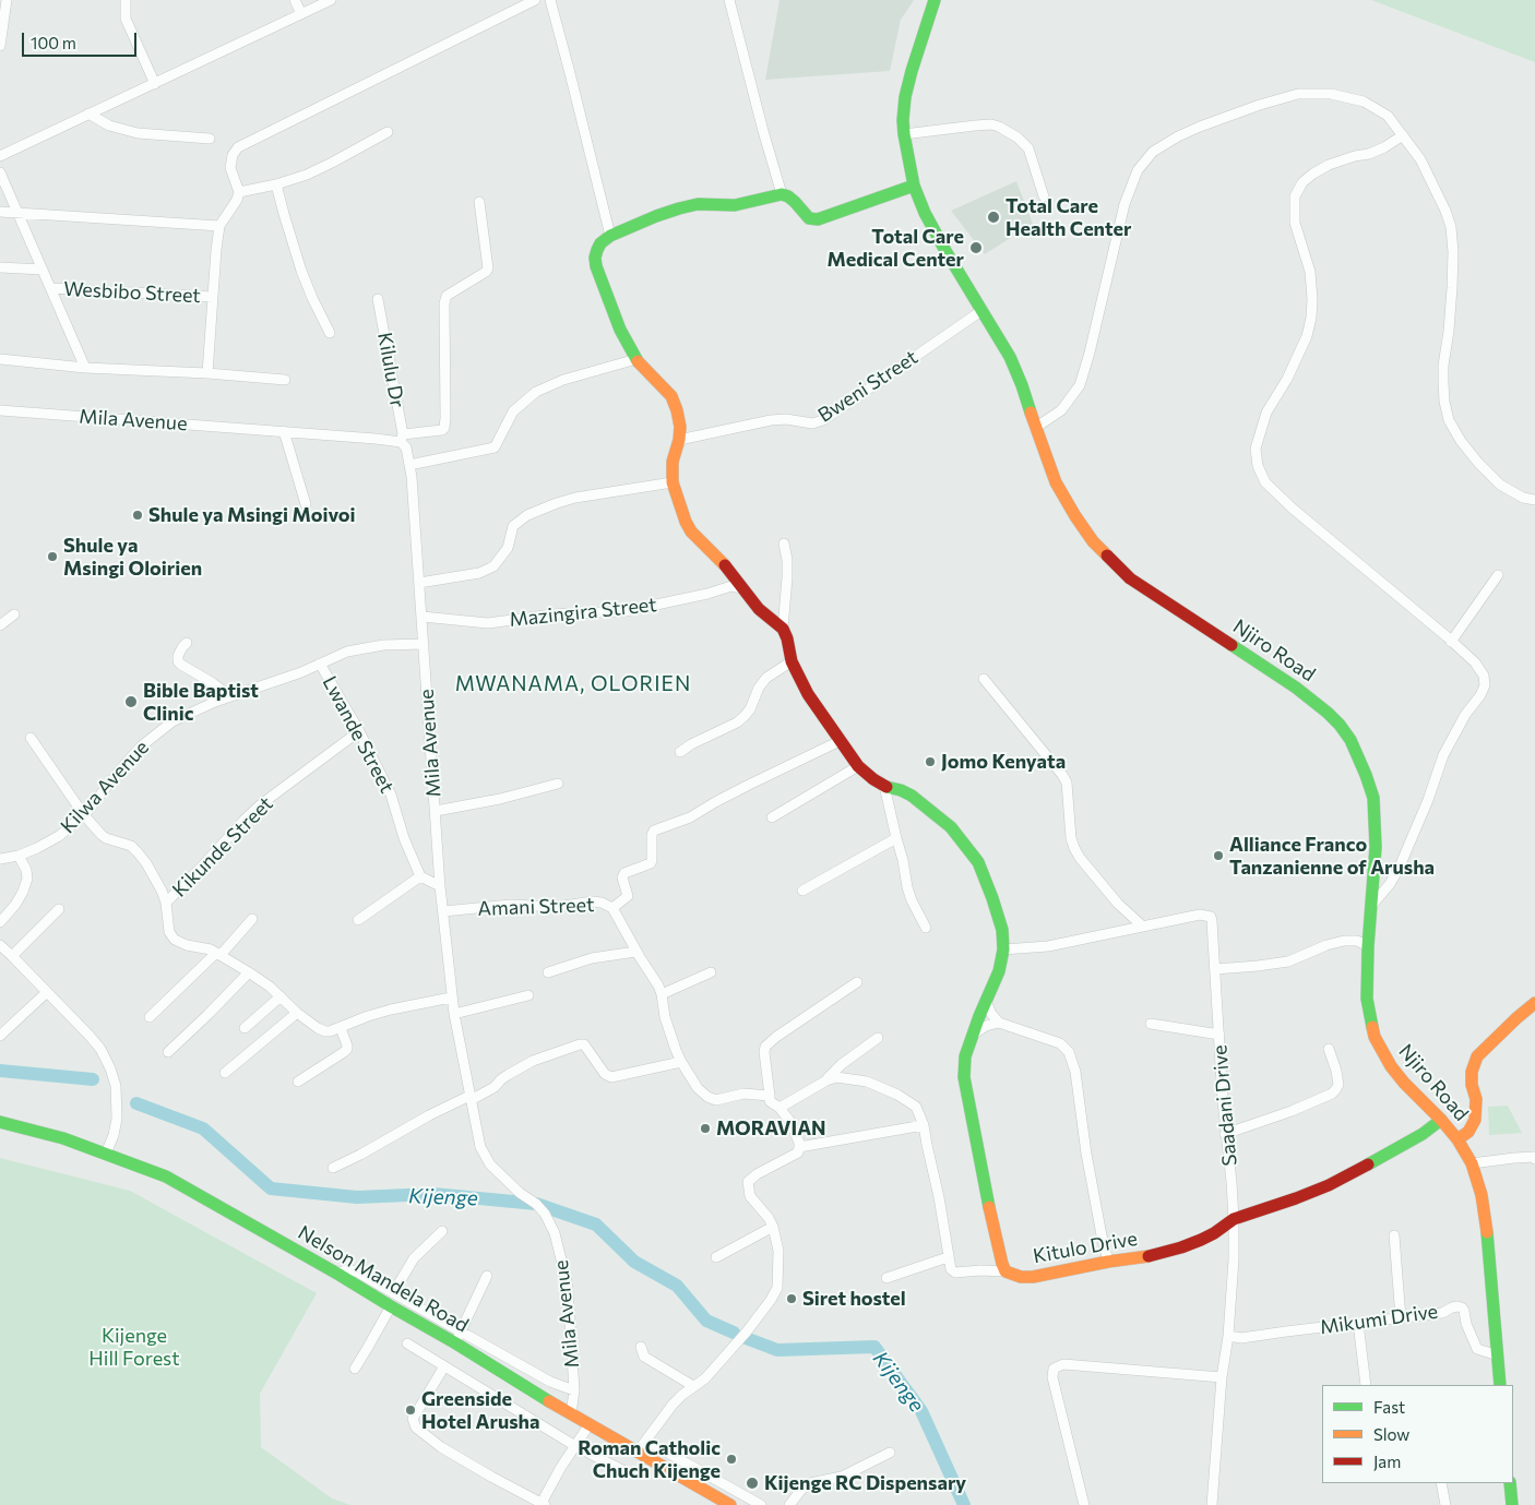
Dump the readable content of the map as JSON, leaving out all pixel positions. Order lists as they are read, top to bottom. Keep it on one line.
{"streets":{"street":["Wesbibo Street","Kilulu Dr","Bweni Street","Mila Avenue","Mazingira Street","Njiro Road","Lwande Street","Kilwa Avenue","Kikunde Street","Amani Street","Saadani Drive","Kitulo Drive","Nelson Mandela Road","Mikumi Drive"]},"crossings":[["Kilulu Dr","Mila Avenue"],["Bweni Street","Njiro Road"],["Mila Avenue","Mazingira Street"],["Mila Avenue","Kilwa Avenue"],["Mila Avenue","Amani Street"],["Mila Avenue","Nelson Mandela Road"],["Njiro Road","Kitulo Drive"],["Njiro Road","Mikumi Drive"],["Lwande Street","Kilwa Avenue"],["Lwande Street","Kikunde Street"],["Saadani Drive","Kitulo Drive"],["Saadani Drive","Mikumi Drive"]],"districts":["MWANAMA, OLORIEN"],"water":["Kijenge"],"parks":["Kijenge Hill Forest"],"places":["Total Care Health Center","Total Care Medical Center","Shule ya Msingi Moivoi","Shule ya Msingi Oloirien","Bible Baptist Clinic","Jomo Kenyata","Alliance Franco Tanzanienne of Arusha","MORAVIAN","Siret hostel","Greenside Hotel Arusha","Roman Catholic Chuch Kijenge","Kijenge RC Dispensary"],"legend":["Fast","Slow","Jam"],"scale_bar":"100 m"}
